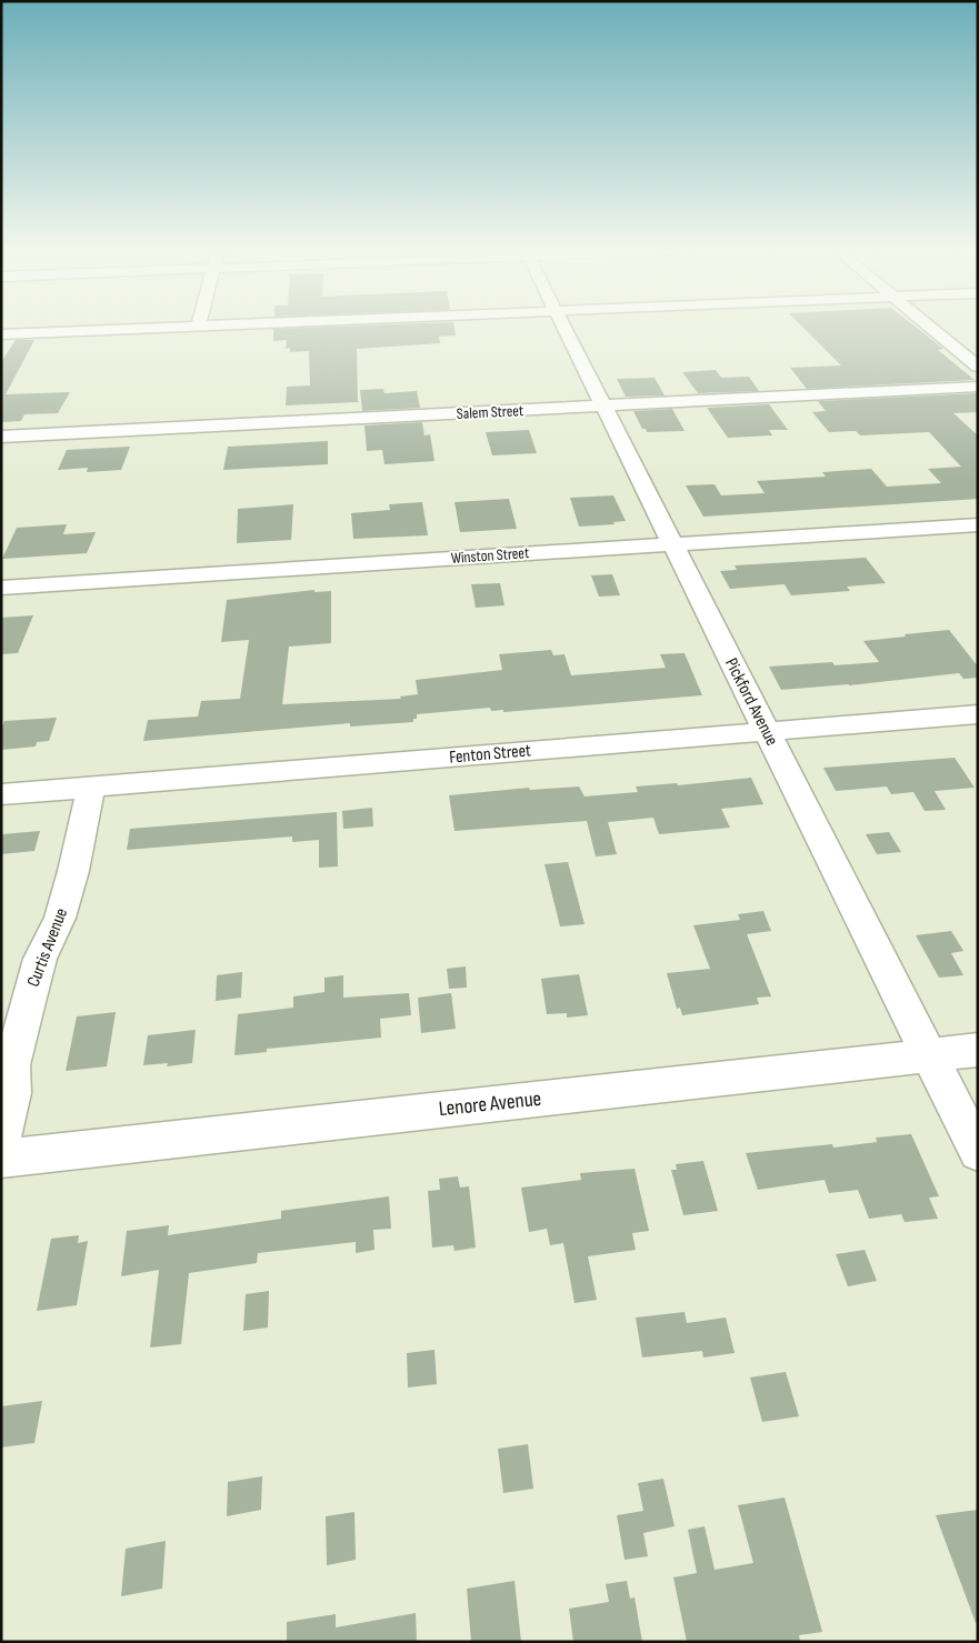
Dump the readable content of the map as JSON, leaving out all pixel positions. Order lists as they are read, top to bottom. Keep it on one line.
{"streets":{"street":["Salem Street","Winston Street","Pickford Avenue","Fenton Street","Curtis Avenue","Lenore Avenue"]},"crossings":[["Salem Street","Pickford Avenue"],["Winston Street","Pickford Avenue"],["Pickford Avenue","Fenton Street"],["Pickford Avenue","Lenore Avenue"],["Fenton Street","Curtis Avenue"]]}
